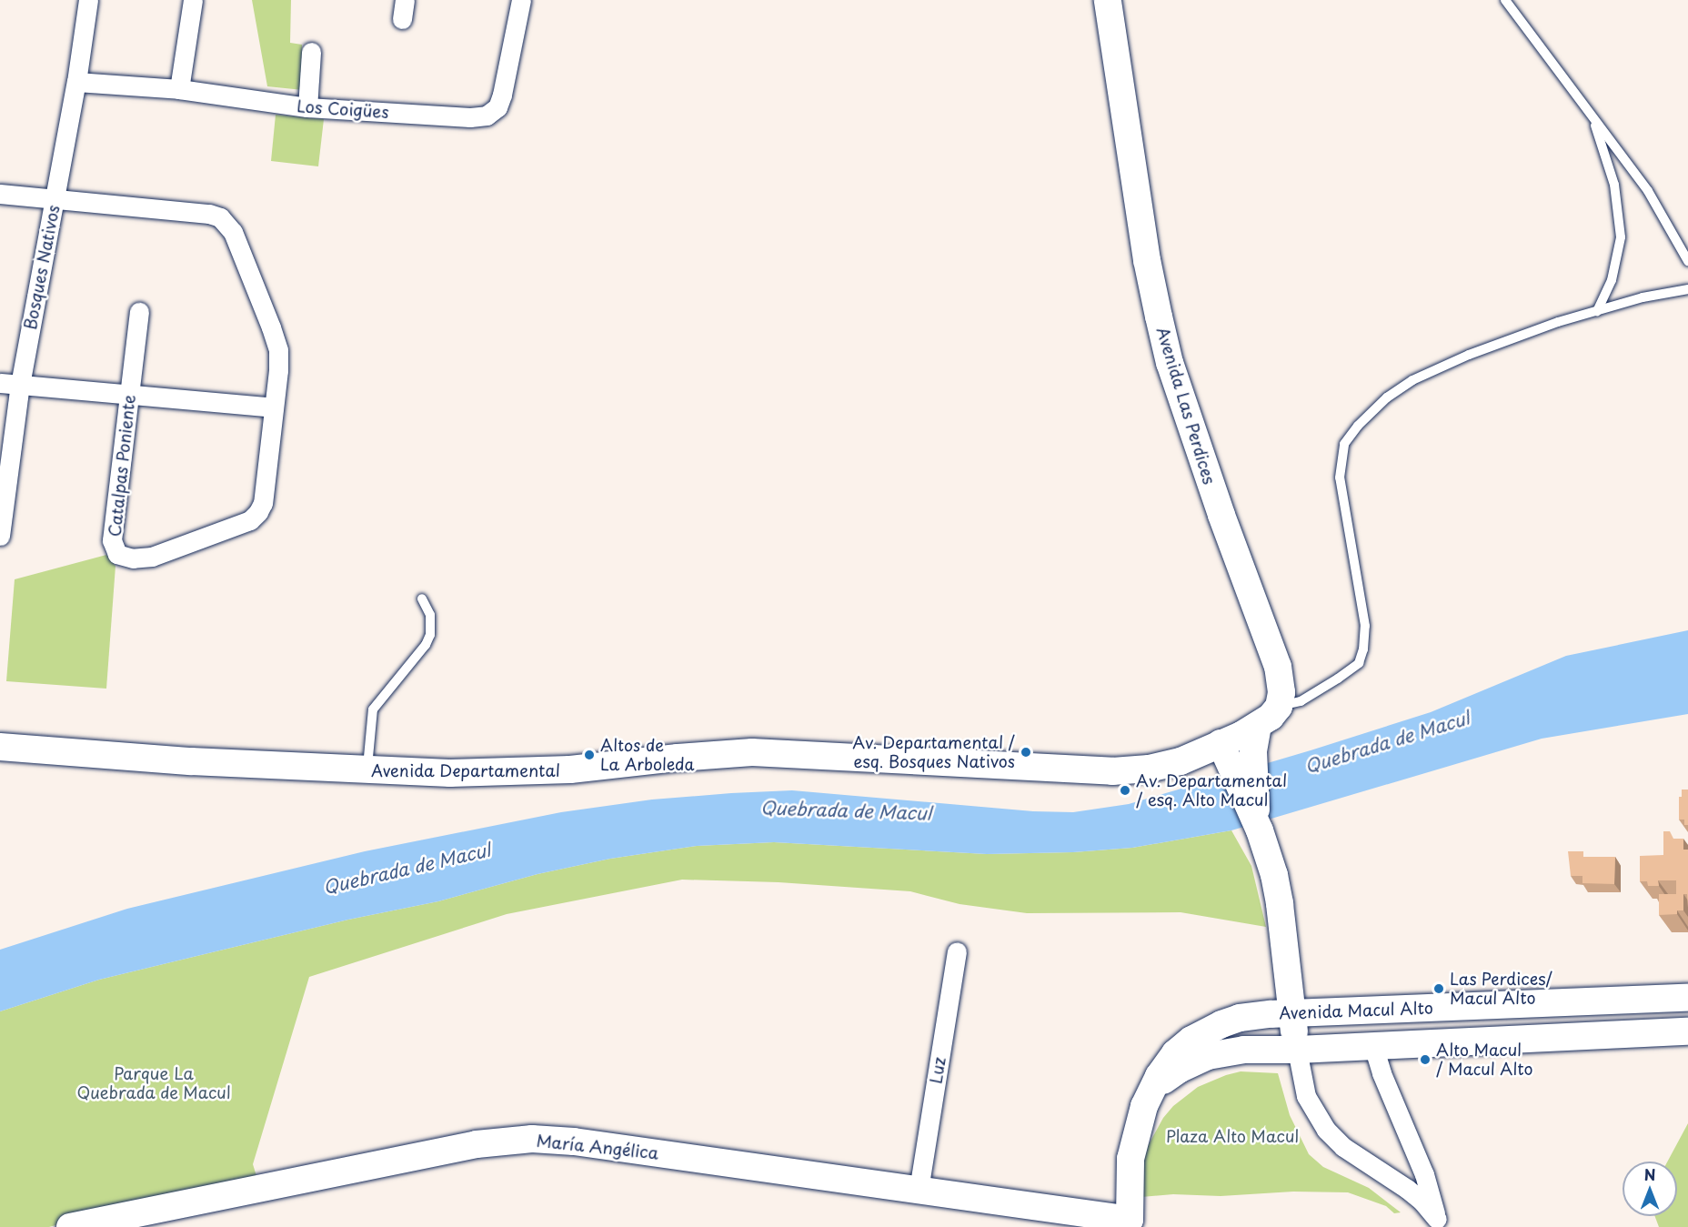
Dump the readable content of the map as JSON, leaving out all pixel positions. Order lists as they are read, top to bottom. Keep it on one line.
{"streets":{"street":["Los Coigües","Bosques Nativos","Avenida Las Perdices","Catalpas Poniente","Avenida Departamental","Avenida Macul Alto","Luz","María Angélica"]},"crossings":[["Los Coigües","Bosques Nativos"],["Avenida Macul Alto","María Angélica"],["Luz","María Angélica"]],"water":["Quebrada de Macul"],"parks":["Parque La Quebrada de Macul","Plaza Alto Macul"],"places":["Av. Departamental / esq. Bosques Nativos","Altos de La Arboleda","Av. Departamental / esq. Alto Macul","Las Perdices/ Macul Alto","Alto Macul / Macul Alto"],"north":"top"}
